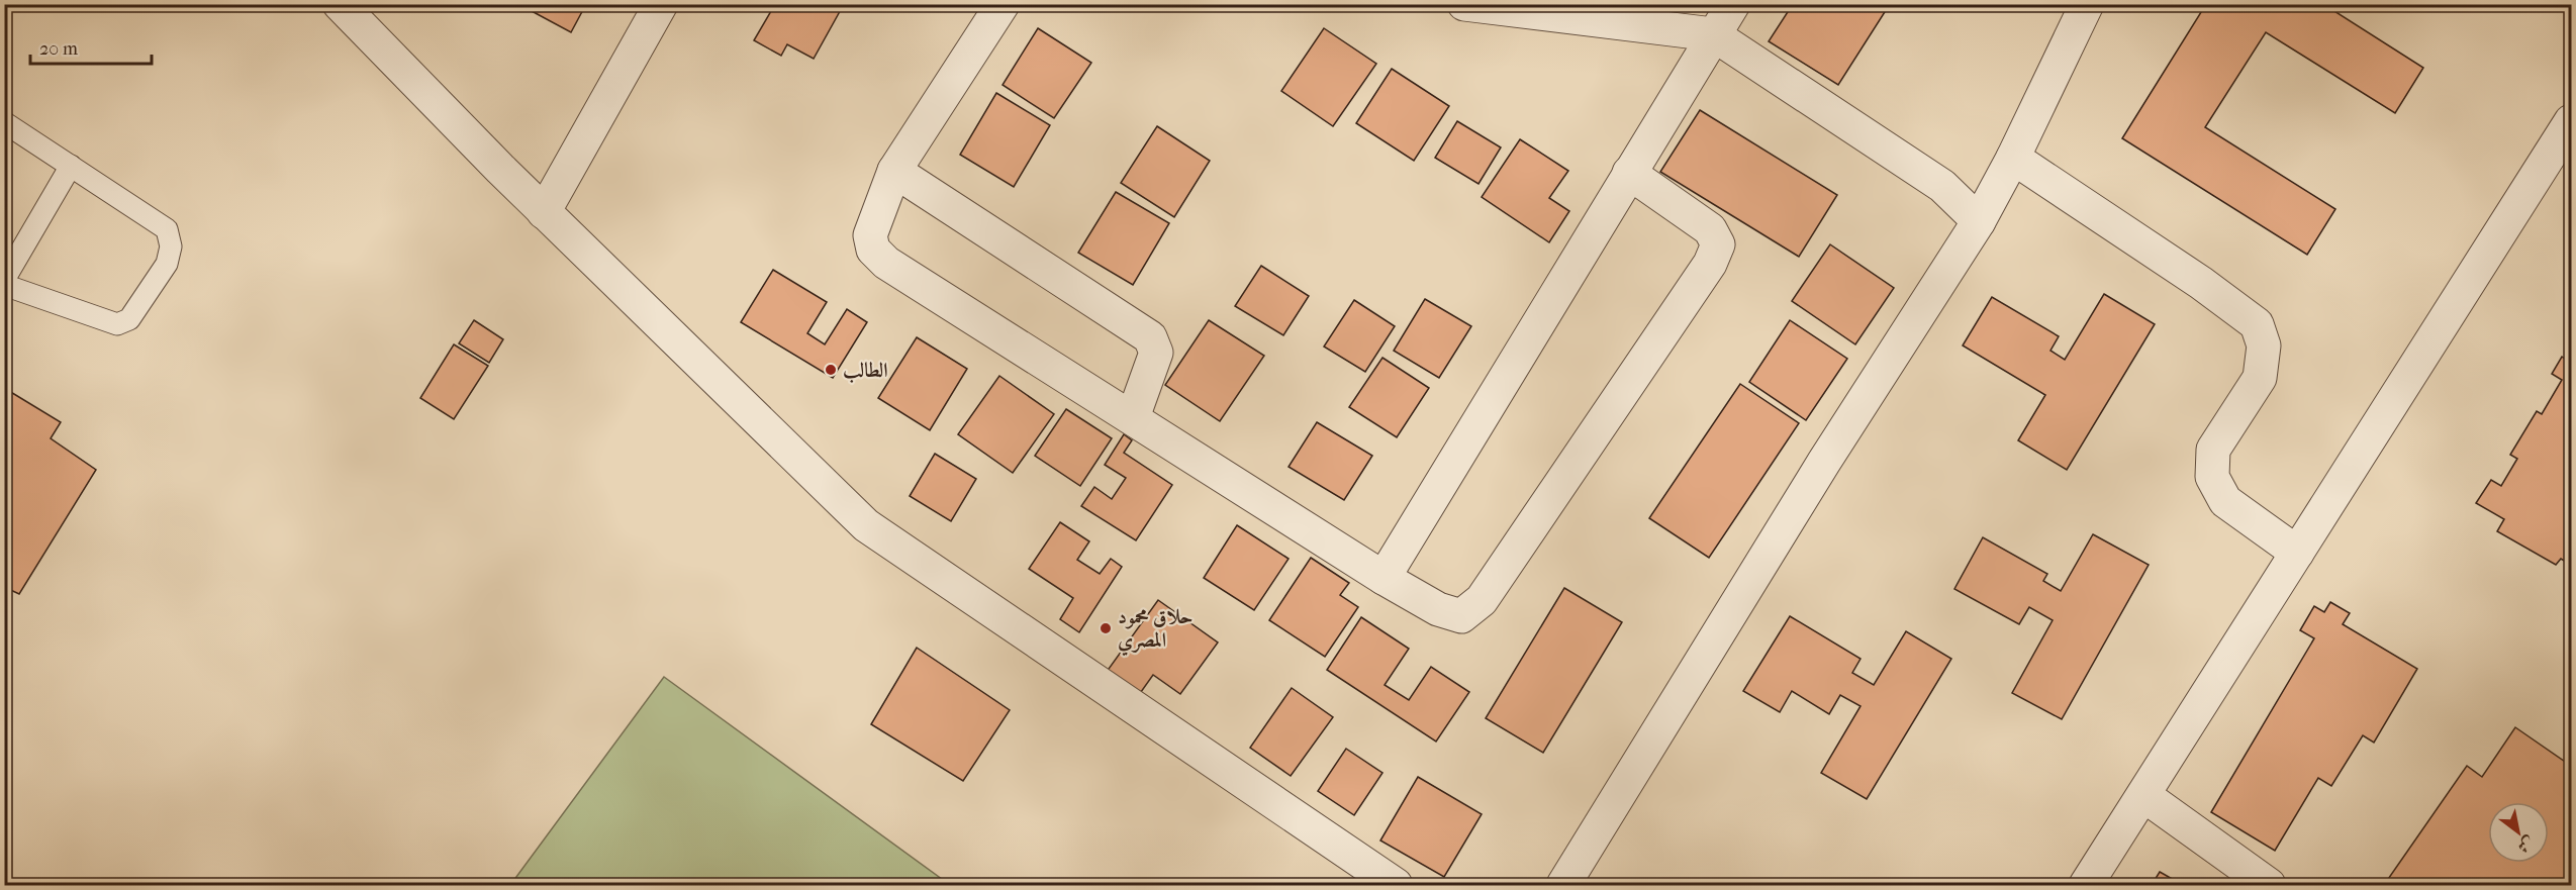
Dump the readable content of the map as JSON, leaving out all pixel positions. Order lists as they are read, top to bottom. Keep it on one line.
{"places":["الطالب","حلاق محمود المصري"],"scale_bar":"20 m","north":"bottom right"}
